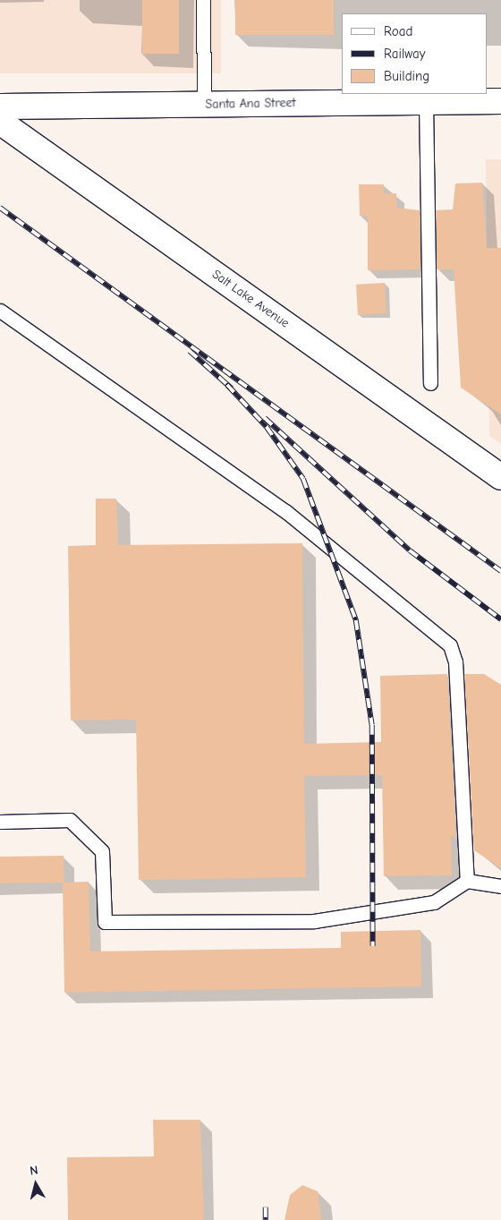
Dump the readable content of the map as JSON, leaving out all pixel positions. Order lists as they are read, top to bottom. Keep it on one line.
{"streets":{"street":["Santa Ana Street","Salt Lake Avenue"]},"legend":["Road","Railway","Building"],"north":"top"}
